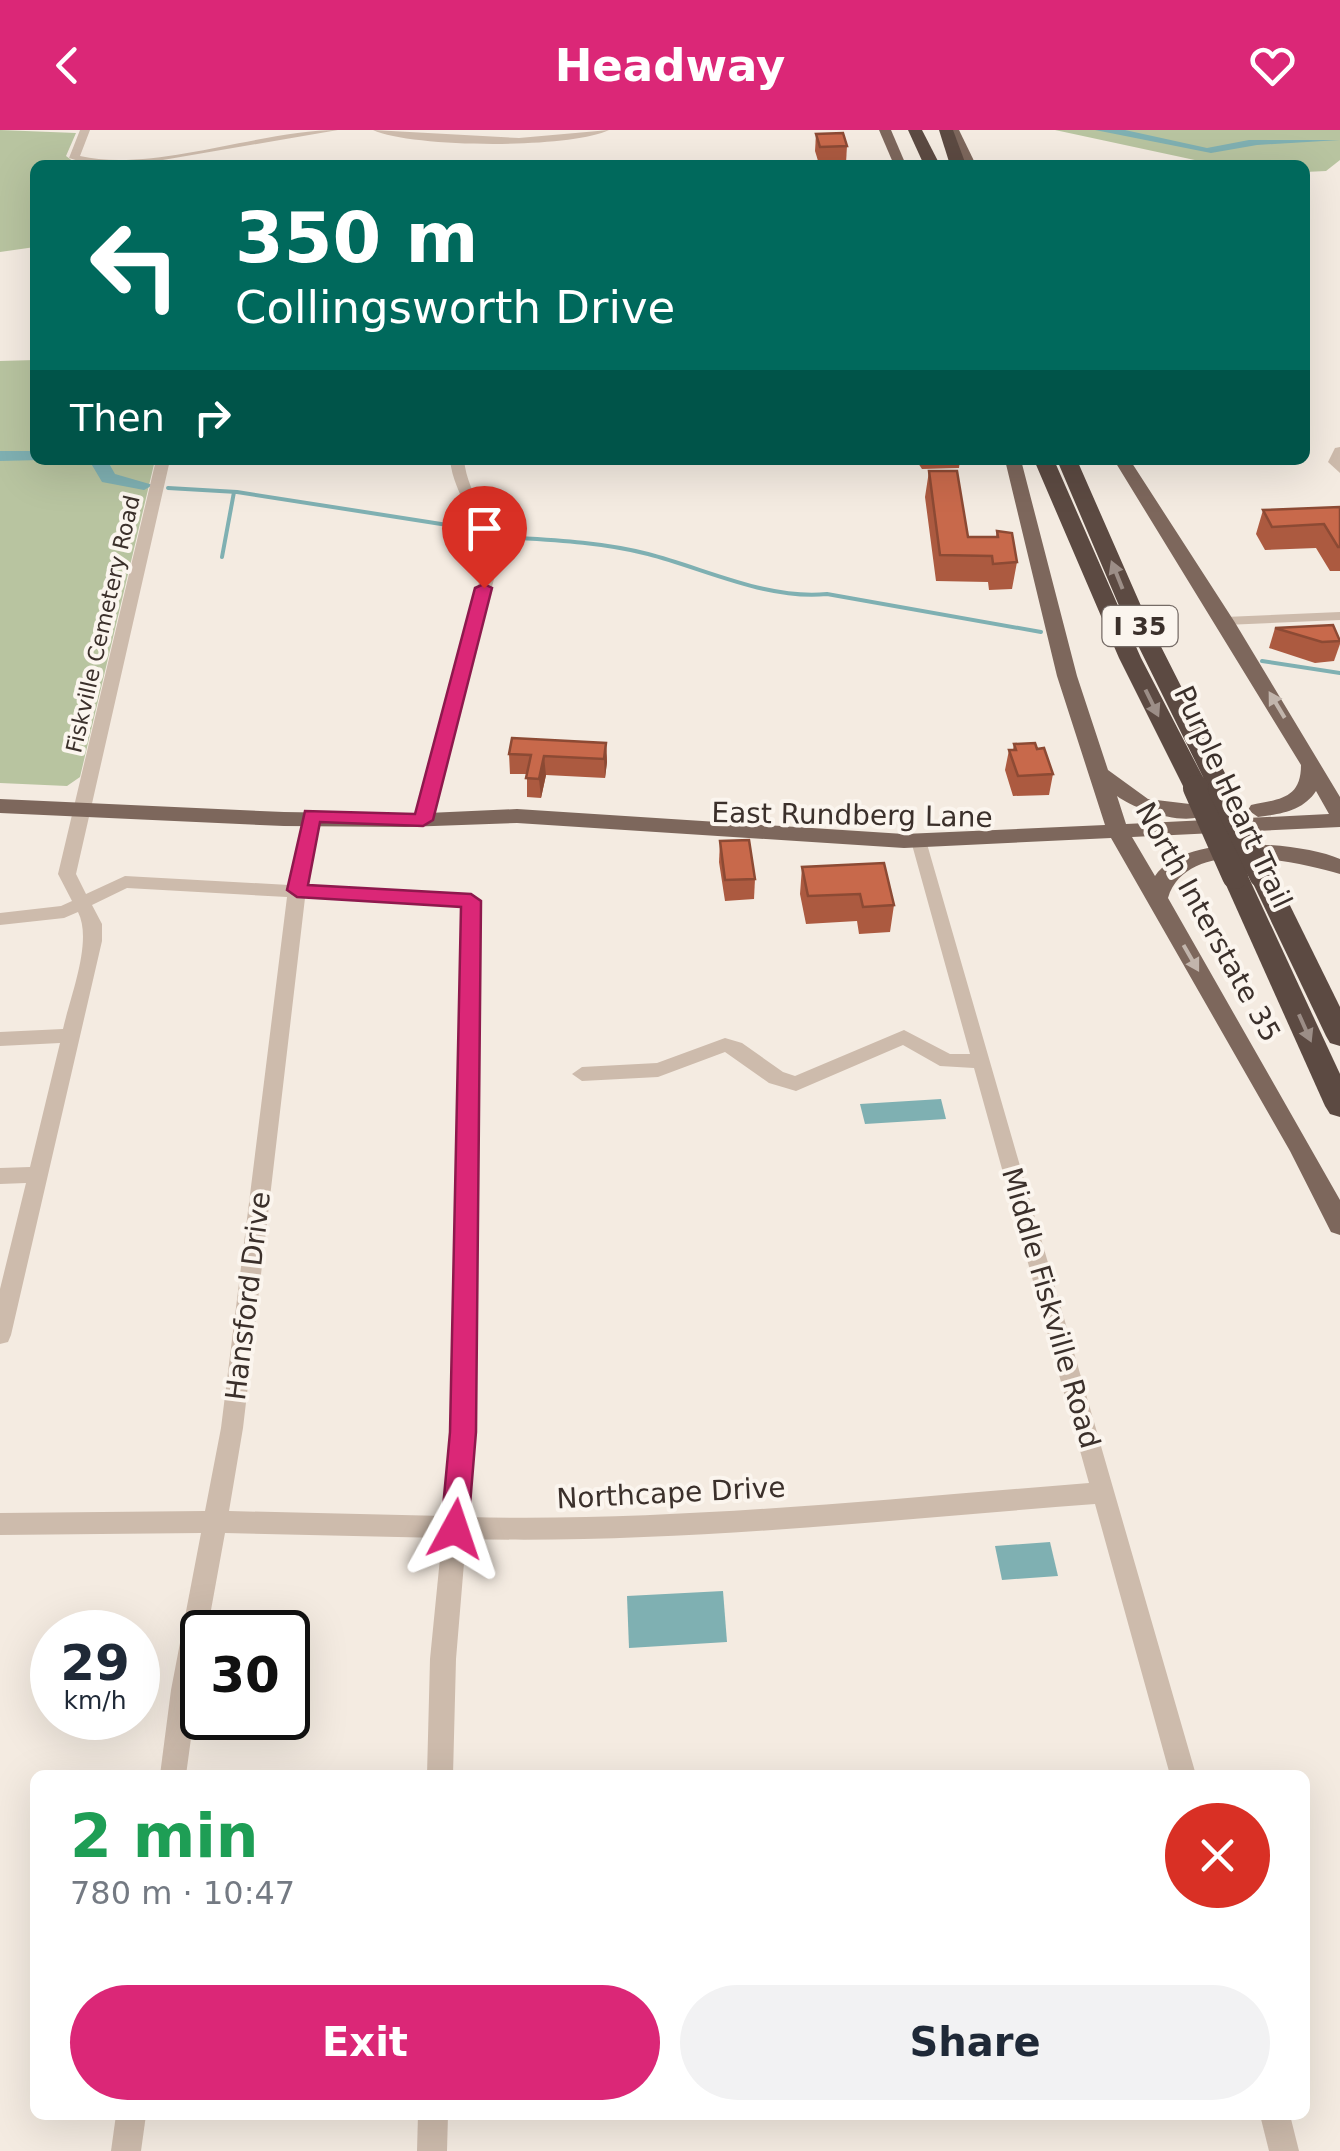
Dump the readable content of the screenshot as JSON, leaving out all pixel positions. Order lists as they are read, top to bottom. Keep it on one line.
{"streets":{"highway":["I 35","Purple Heart Trail"],"main road":["East Rundberg Lane","North Interstate 35"],"street":["Fiskville Cemetery Road","Hansford Drive","Middle Fiskville Road","Northcape Drive"]},"crossings":[["Fiskville Cemetery Road","East Rundberg Lane"],["East Rundberg Lane","North Interstate 35"],["East Rundberg Lane","Hansford Drive"],["East Rundberg Lane","Middle Fiskville Road"],["Hansford Drive","Northcape Drive"],["Middle Fiskville Road","Northcape Drive"]],"one_way":["North Interstate 35"],"page":{"header":"Headway","turn":["350 m","Collingsworth Drive"],"then":"Then","speed":"29 km/h","limit":"30","heading":["2 min","780 m · 10:47"],"buttons":["Exit","Share"]}}
